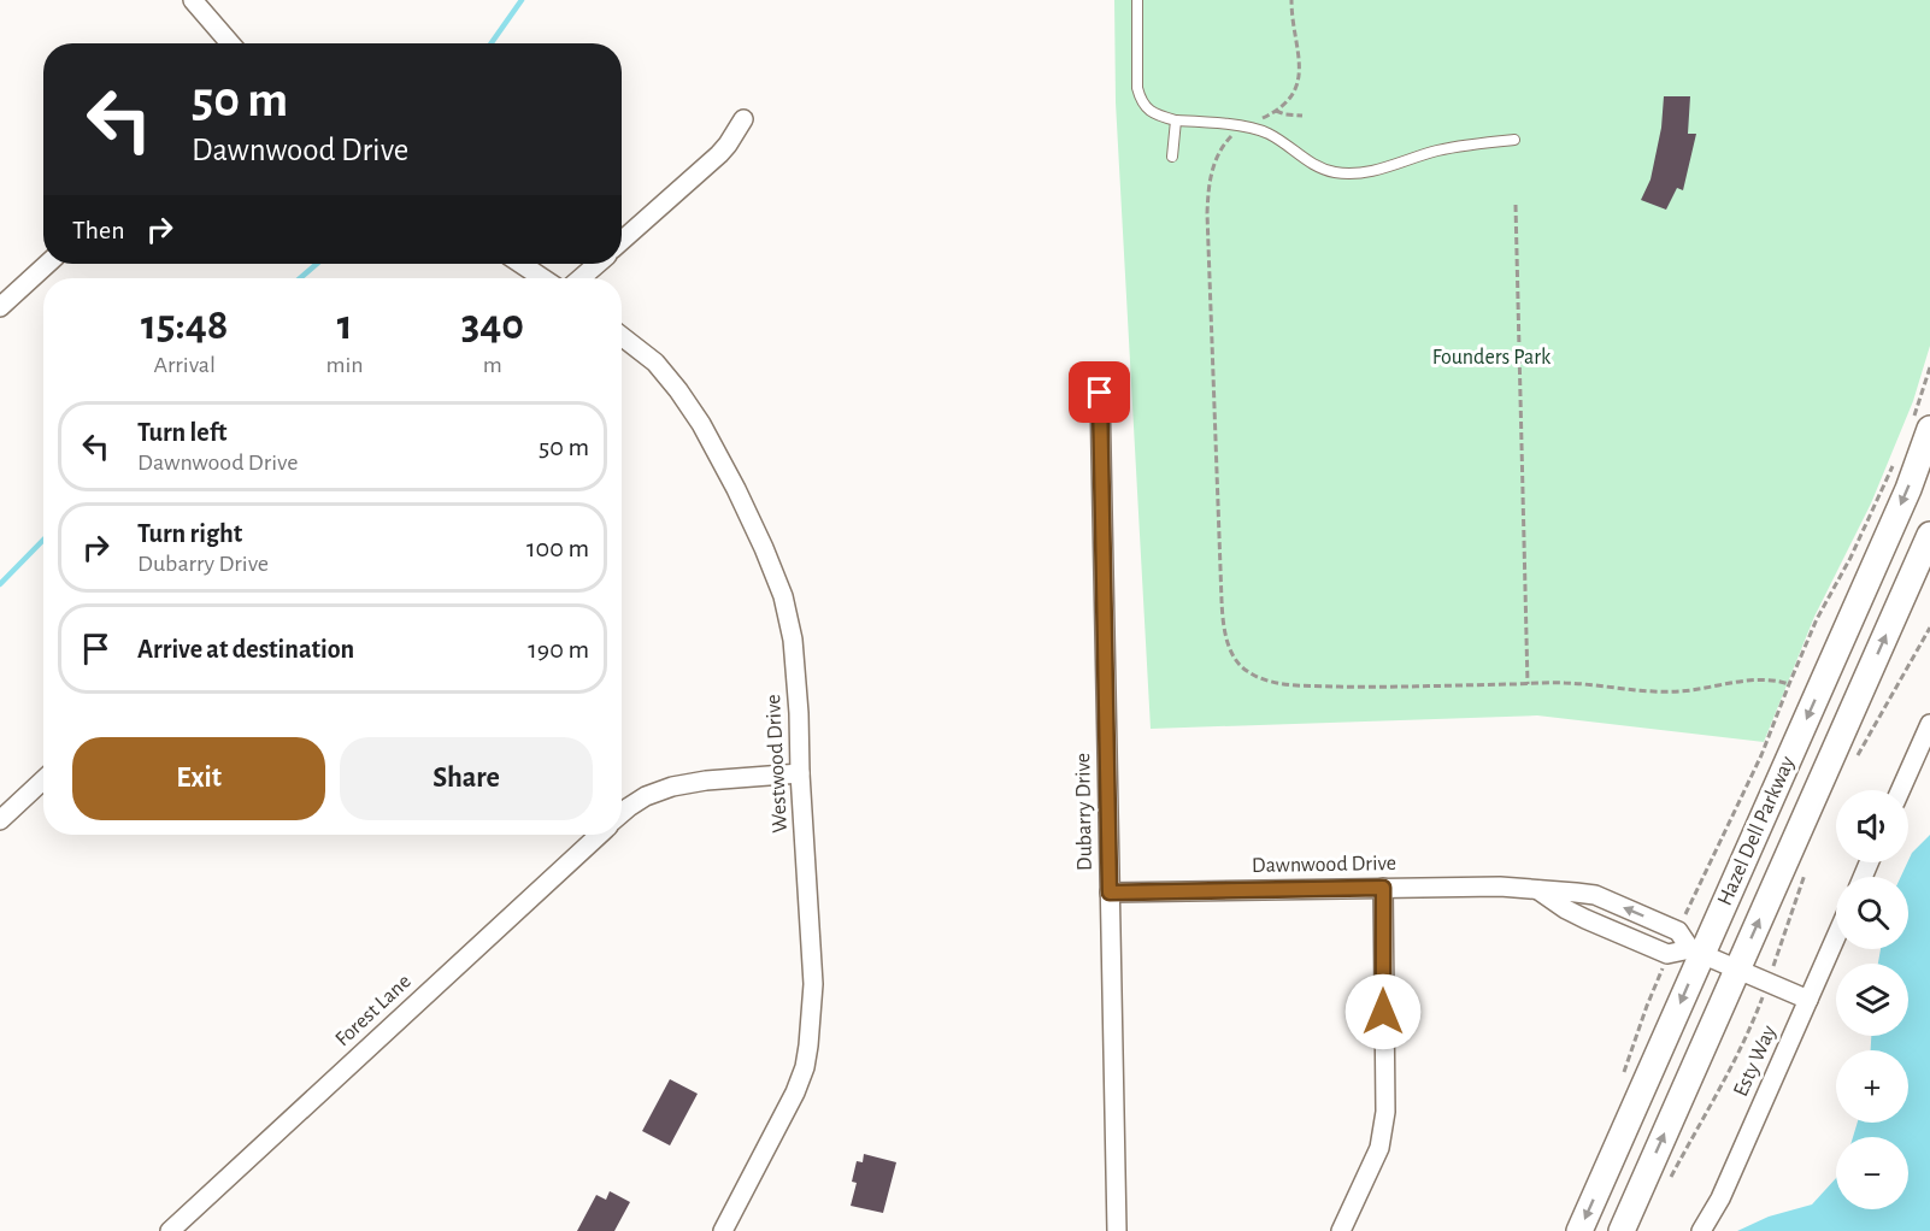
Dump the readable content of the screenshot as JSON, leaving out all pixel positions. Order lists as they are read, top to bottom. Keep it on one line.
{"streets":{"main road":["Hazel Dell Parkway"],"street":["Westwood Drive","Dubarry Drive","Dawnwood Drive","Forest Lane","Esty Way"]},"crossings":[["Westwood Drive","Forest Lane"],["Dubarry Drive","Dawnwood Drive"],["Hazel Dell Parkway","Dawnwood Drive"],["Dawnwood Drive","Esty Way"]],"parks":["Founders Park"],"page":{"turn":["50 m","Dawnwood Drive"],"then":"Then","eta":["15:48","Arrival","1","min","340","m"],"list":[{"name":"Turn left","note":"Dawnwood Drive","value":"50 m"},{"name":"Turn right","note":"Dubarry Drive","value":"100 m"},{"name":"Arrive at destination","value":"190 m"}],"buttons":["Exit","Share"],"map_buttons":["+","−"]}}
